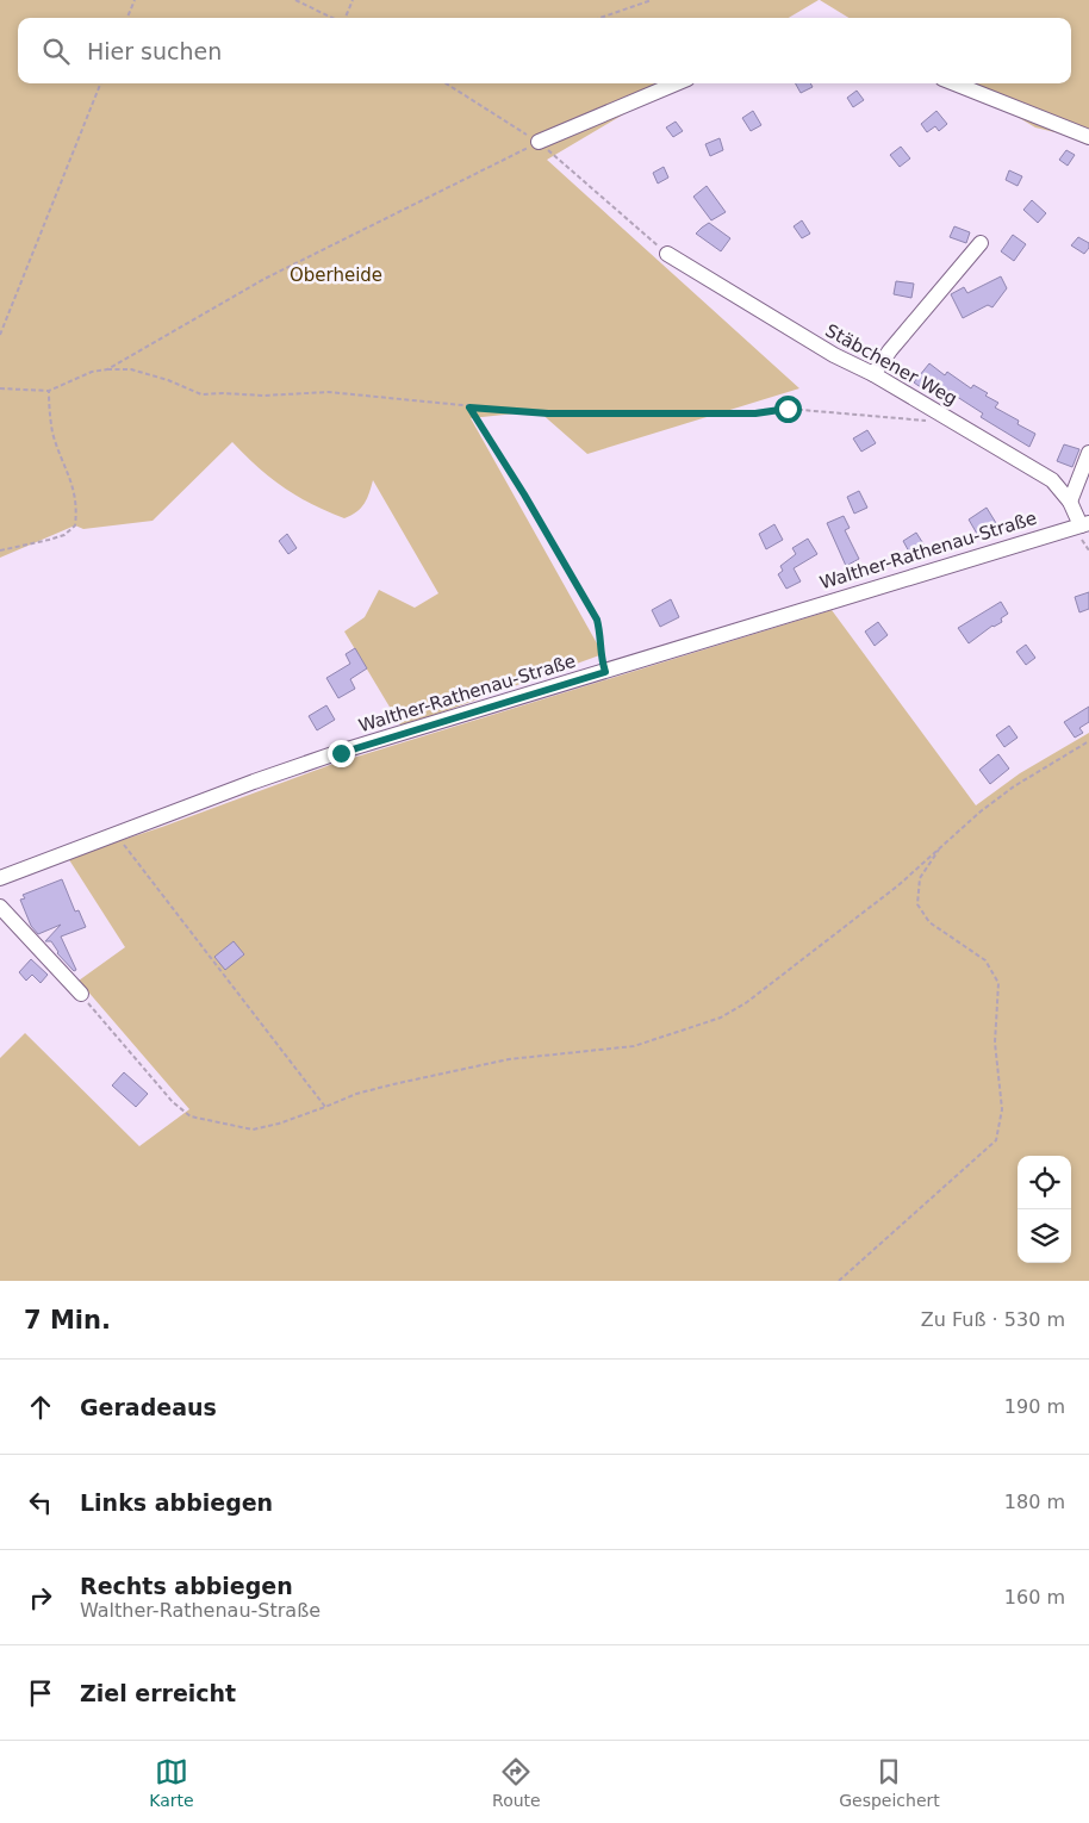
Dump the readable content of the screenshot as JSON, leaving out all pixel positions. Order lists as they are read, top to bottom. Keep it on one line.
{"streets":{"street":["Stäbchener Weg","Walther-Rathenau-Straße"]},"crossings":[["Stäbchener Weg","Walther-Rathenau-Straße"]],"parks":["Oberheide"],"page":{"search":"Hier suchen","heading":["7 Min.","Zu Fuß · 530 m"],"list":[["Geradeaus","190 m"],["Links abbiegen","180 m"],["Rechts abbiegen","Walther-Rathenau-Straße","160 m"],"Ziel erreicht"],"nav":["Karte","Route","Gespeichert"]}}
